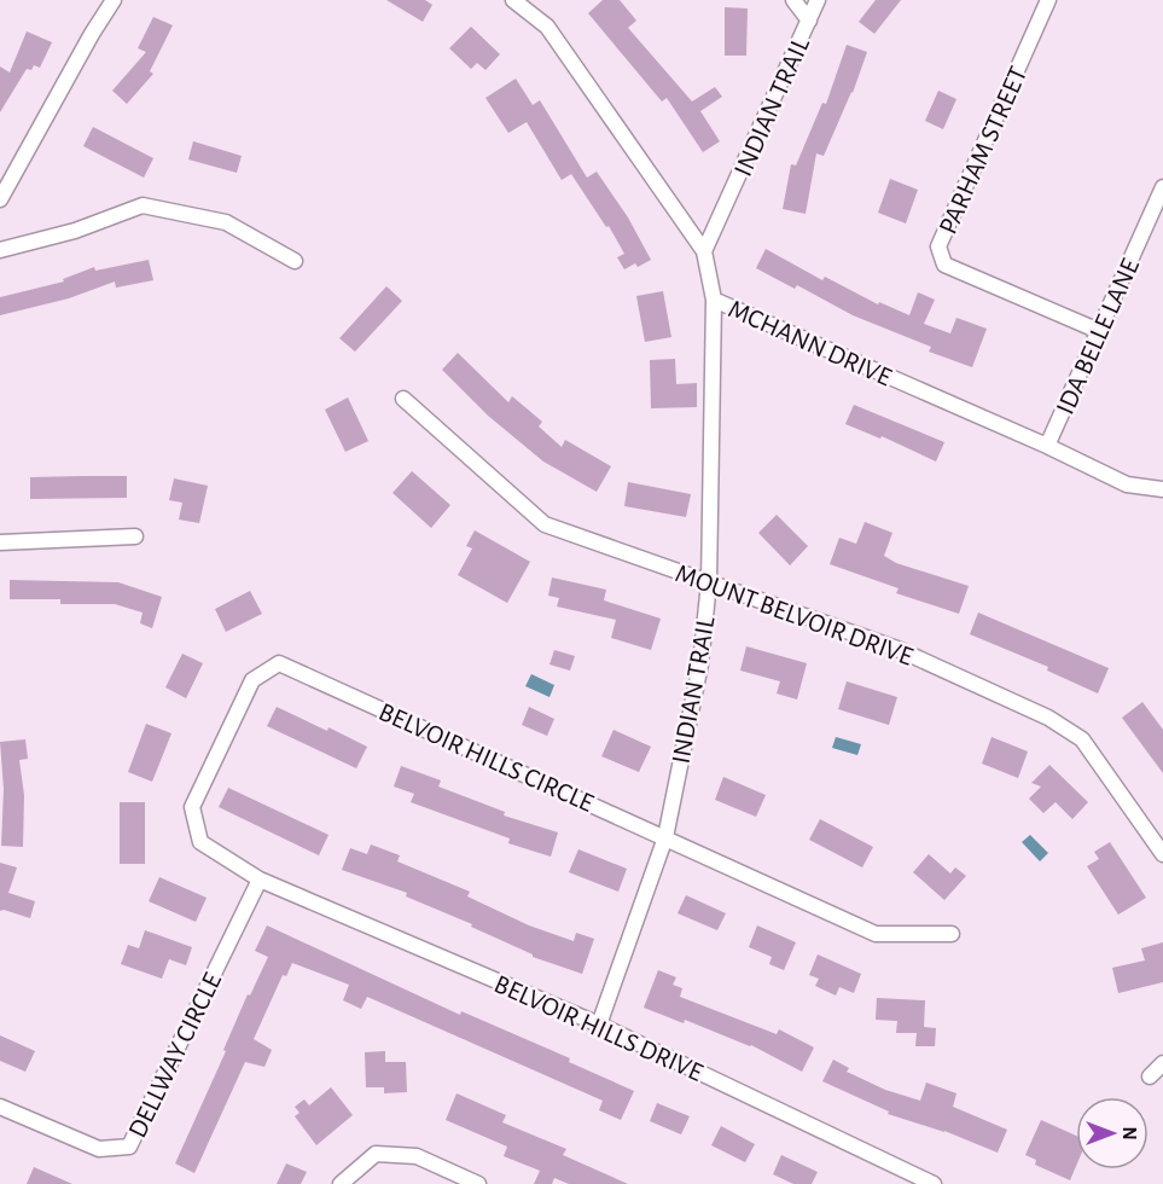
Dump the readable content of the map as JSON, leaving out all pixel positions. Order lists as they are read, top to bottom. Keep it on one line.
{"streets":{"street":["INDIAN TRAIL","PARHAM STREET","IDA BELLE LANE","MCHANN DRIVE","MOUNT BELVOIR DRIVE","BELVOIR HILLS CIRCLE","BELVOIR HILLS DRIVE","DELLWAY CIRCLE"]},"crossings":[["INDIAN TRAIL","MCHANN DRIVE"],["INDIAN TRAIL","MOUNT BELVOIR DRIVE"],["INDIAN TRAIL","BELVOIR HILLS CIRCLE"],["INDIAN TRAIL","BELVOIR HILLS DRIVE"],["PARHAM STREET","IDA BELLE LANE"],["IDA BELLE LANE","MCHANN DRIVE"],["BELVOIR HILLS CIRCLE","BELVOIR HILLS DRIVE"],["BELVOIR HILLS CIRCLE","DELLWAY CIRCLE"],["BELVOIR HILLS DRIVE","DELLWAY CIRCLE"]],"north":"right"}
